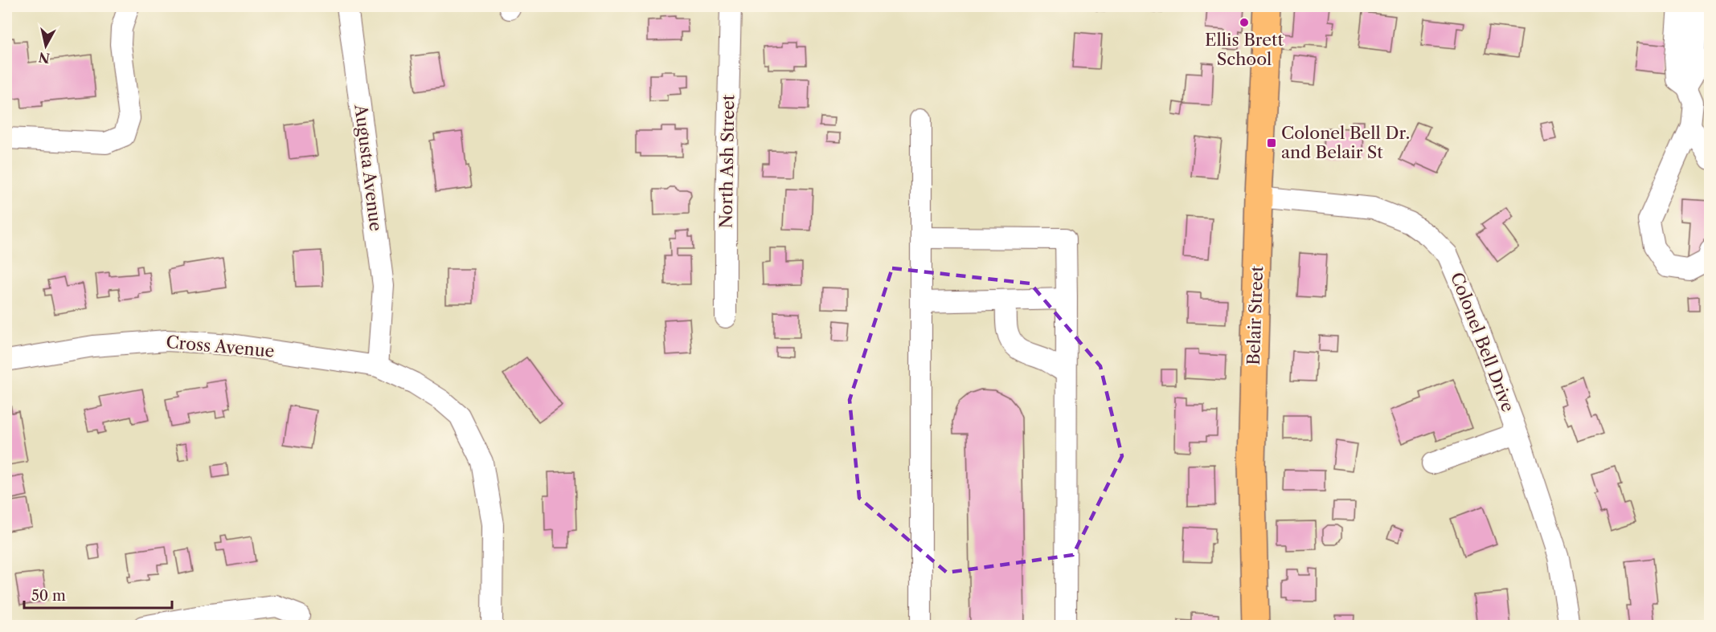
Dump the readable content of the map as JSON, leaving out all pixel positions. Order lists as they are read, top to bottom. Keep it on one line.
{"streets":{"main road":["Belair Street"],"street":["North Ash Street","Augusta Avenue","Colonel Bell Drive","Cross Avenue"]},"crossings":[["Augusta Avenue","Cross Avenue"],["Belair Street","Colonel Bell Drive"]],"places":{"other":["Ellis Brett School"],"transit":["Colonel Bell Dr. and Belair St"]},"scale_bar":"50 m","north":"bottom"}
